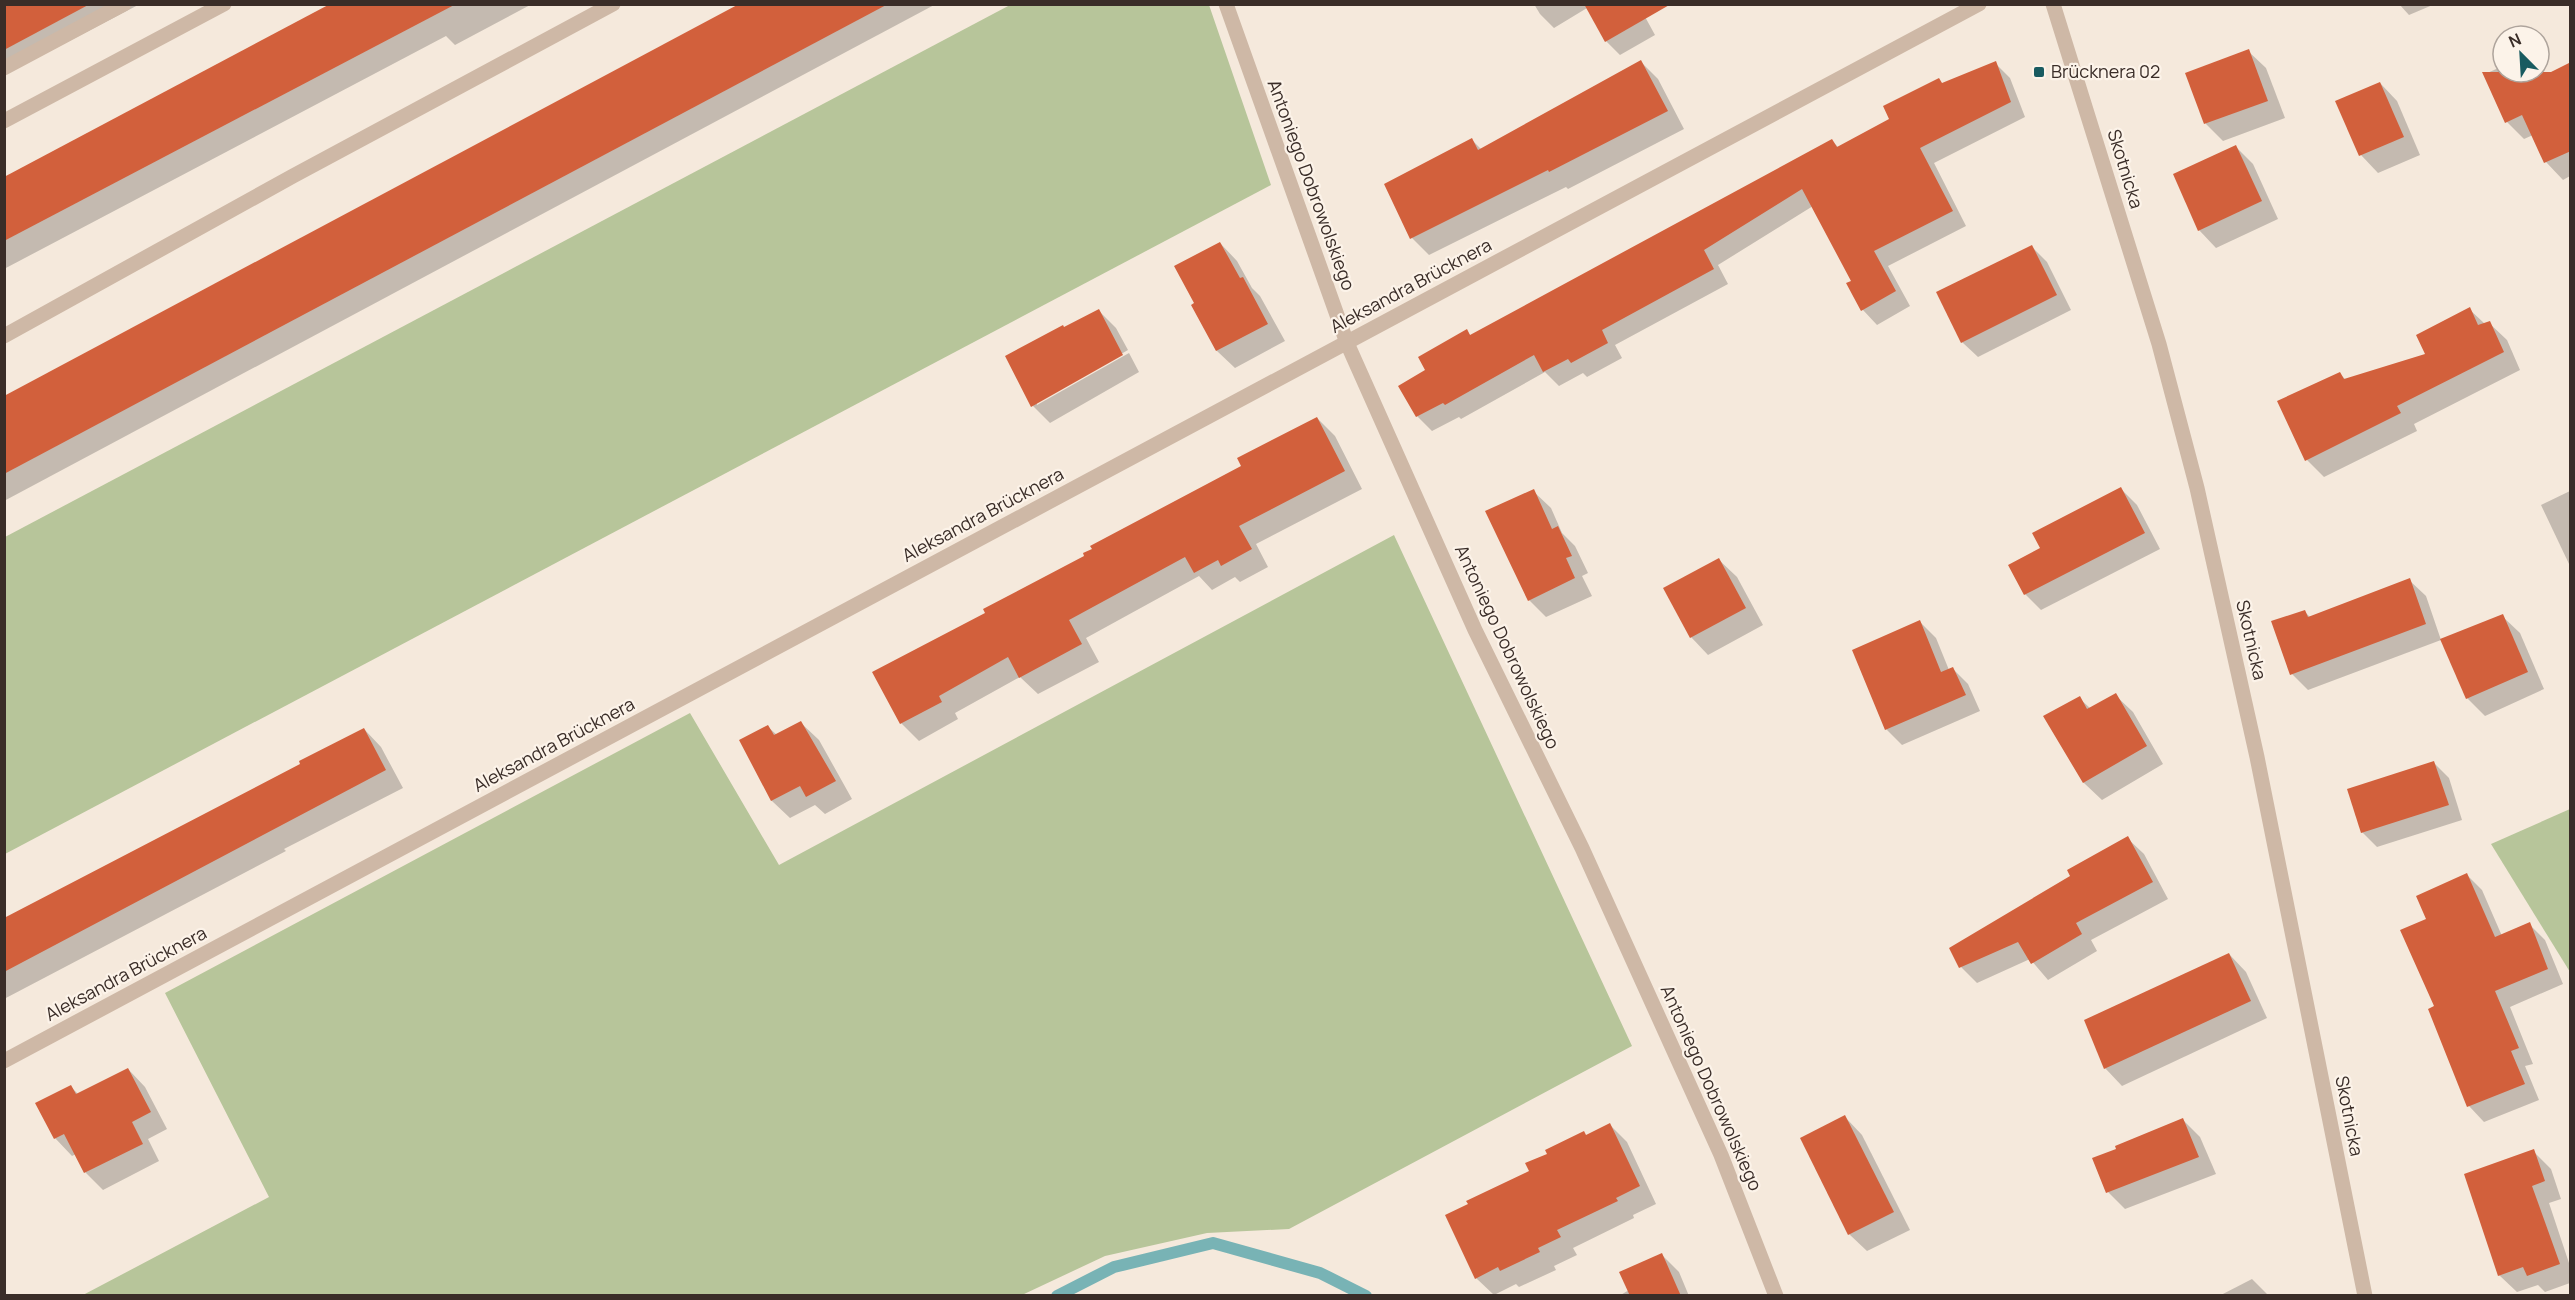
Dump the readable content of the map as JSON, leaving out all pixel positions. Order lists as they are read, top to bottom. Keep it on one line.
{"streets":{"street":["Skotnicka","Antoniego Dobrowolskiego","Aleksandra Brücknera"]},"crossings":[["Antoniego Dobrowolskiego","Aleksandra Brücknera"]],"places":{"transit":["Brücknera 02"]},"north":"top left"}
